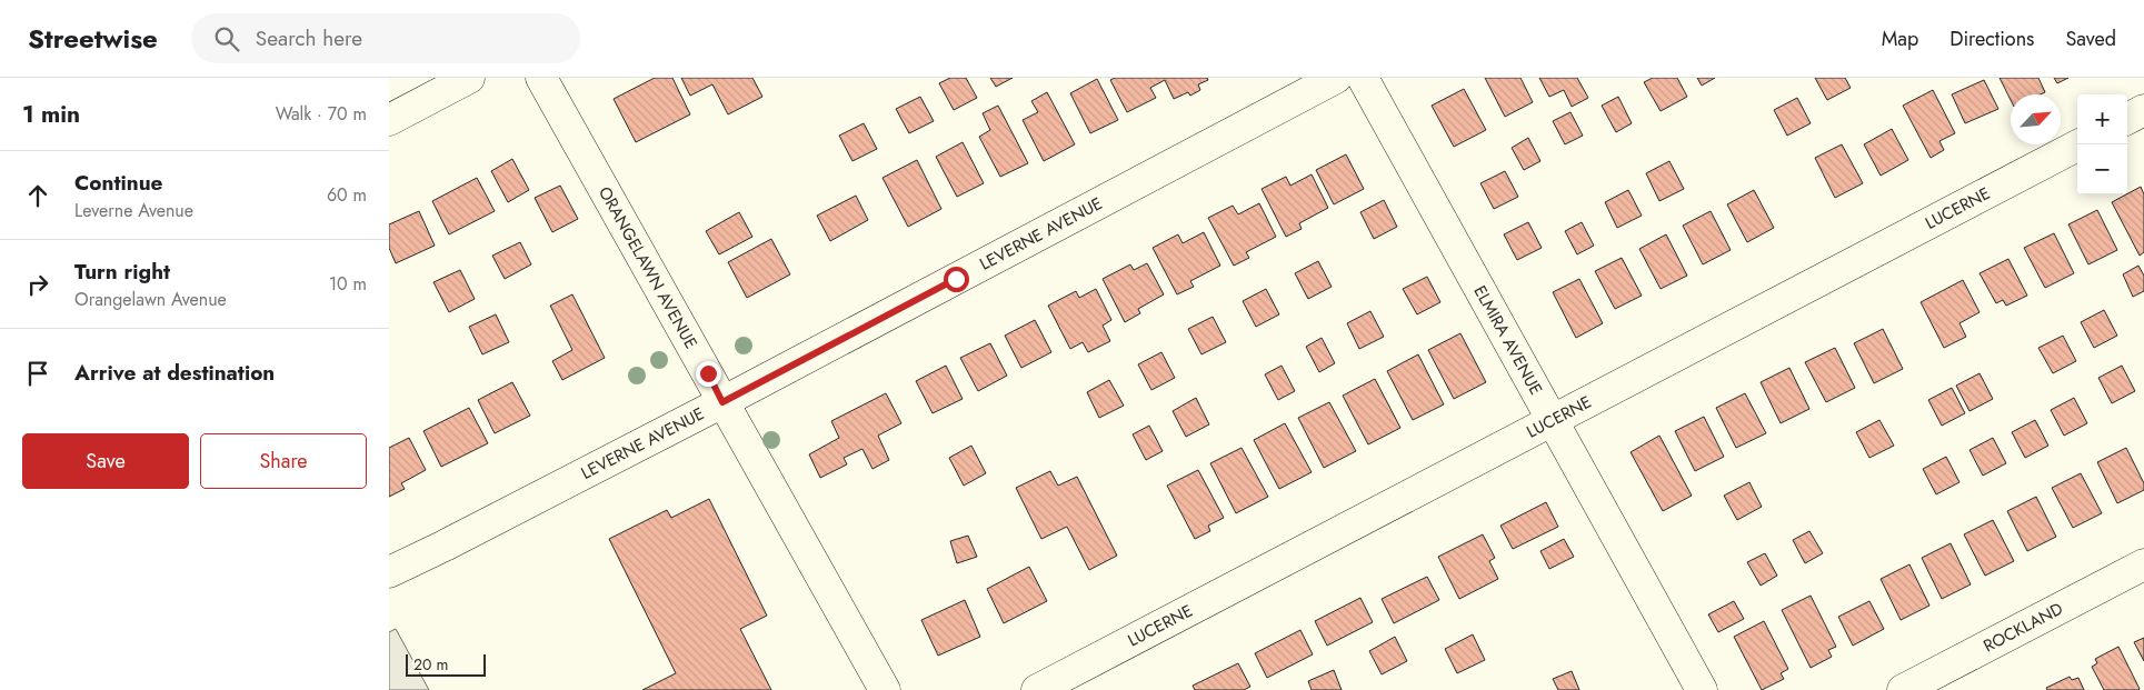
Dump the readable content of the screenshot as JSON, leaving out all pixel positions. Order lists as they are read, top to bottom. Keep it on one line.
{"streets":{"street":["LUCERNE","LEVERNE AVENUE","ORANGELAWN AVENUE","ELMIRA AVENUE","ROCKLAND"]},"crossings":[["LUCERNE","ELMIRA AVENUE"],["LEVERNE AVENUE","ORANGELAWN AVENUE"]],"scale_bar":"20 m","north":"top right","page":{"header":"Streetwise","search":"Search here","nav":["Map","Directions","Saved"],"heading":["1 min","Walk · 70 m"],"map_buttons":["+","−"],"list":[["Continue","Leverne Avenue","60 m"],["Turn right","Orangelawn Avenue","10 m"],"Arrive at destination"],"buttons":["Save","Share"],"scale":"20 m"}}
